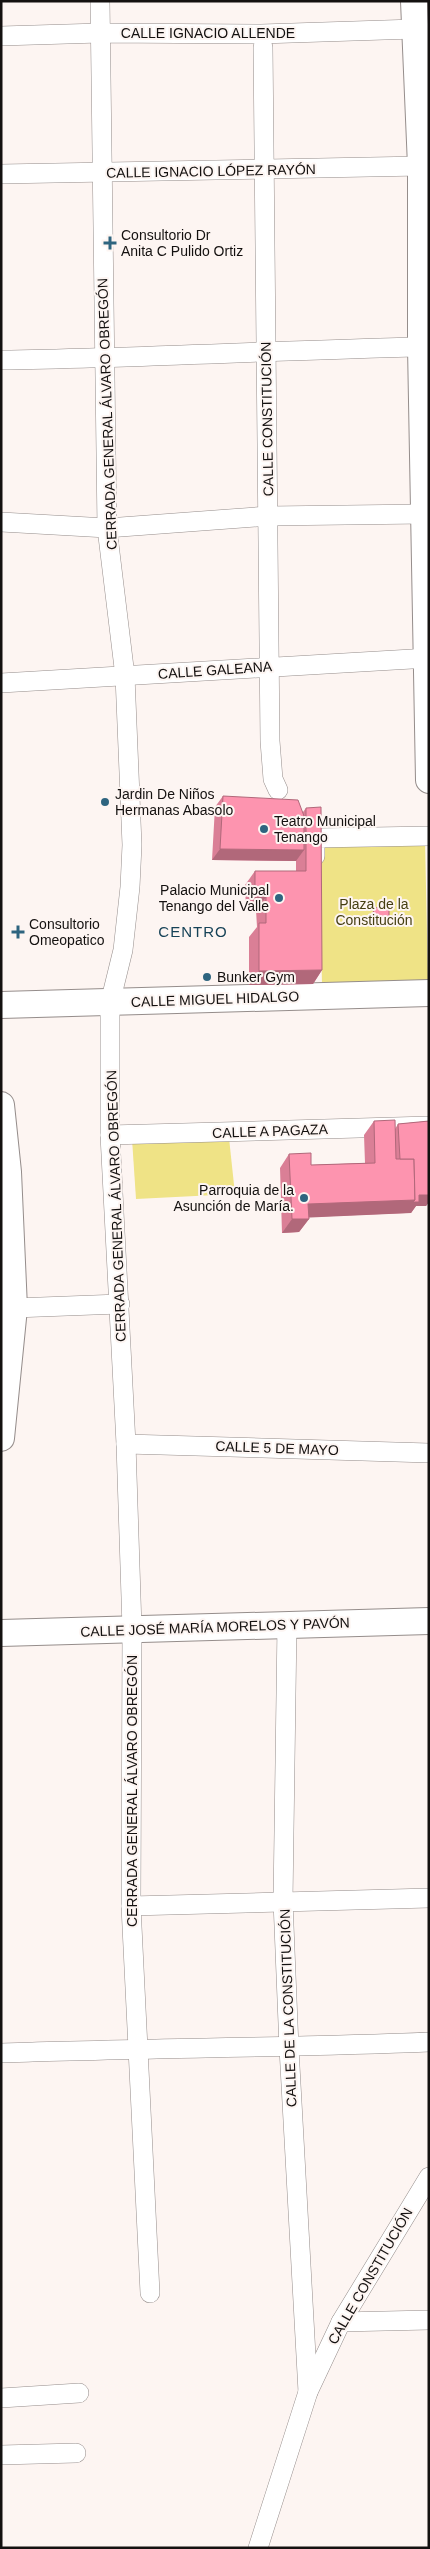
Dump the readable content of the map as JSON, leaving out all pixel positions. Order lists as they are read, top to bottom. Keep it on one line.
{"streets":{"street":["CALLE IGNACIO ALLENDE","CALLE IGNACIO LÓPEZ RAYÓN","CERRADA GENERAL ÁLVARO OBREGÓN","CALLE CONSTITUCIÓN","CALLE GALEANA","CALLE MIGUEL HIDALGO","CALLE A PAGAZA","CALLE 5 DE MAYO","CALLE JOSÉ MARÍA MORELOS Y PAVÓN","CALLE DE LA CONSTITUCIÓN"]},"crossings":[["CALLE IGNACIO ALLENDE","CERRADA GENERAL ÁLVARO OBREGÓN"],["CALLE IGNACIO LÓPEZ RAYÓN","CERRADA GENERAL ÁLVARO OBREGÓN"],["CALLE IGNACIO LÓPEZ RAYÓN","CALLE CONSTITUCIÓN"],["CERRADA GENERAL ÁLVARO OBREGÓN","CALLE GALEANA"],["CERRADA GENERAL ÁLVARO OBREGÓN","CALLE MIGUEL HIDALGO"],["CERRADA GENERAL ÁLVARO OBREGÓN","CALLE A PAGAZA"],["CERRADA GENERAL ÁLVARO OBREGÓN","CALLE 5 DE MAYO"],["CERRADA GENERAL ÁLVARO OBREGÓN","CALLE JOSÉ MARÍA MORELOS Y PAVÓN"],["CALLE CONSTITUCIÓN","CALLE GALEANA"],["CALLE CONSTITUCIÓN","CALLE DE LA CONSTITUCIÓN"],["CALLE JOSÉ MARÍA MORELOS Y PAVÓN","CALLE DE LA CONSTITUCIÓN"]],"districts":["CENTRO"],"parks":["Plaza de la Constitución"],"places":{"health":["Consultorio Dr Anita C Pulido Ortiz","Consultorio Omeopatico"],"other":["Jardin De Niños Hermanas Abasolo","Teatro Municipal Tenango","Palacio Municipal Tenango del Valle","Bunker Gym","Parroquia de la Asunción de María."]}}
